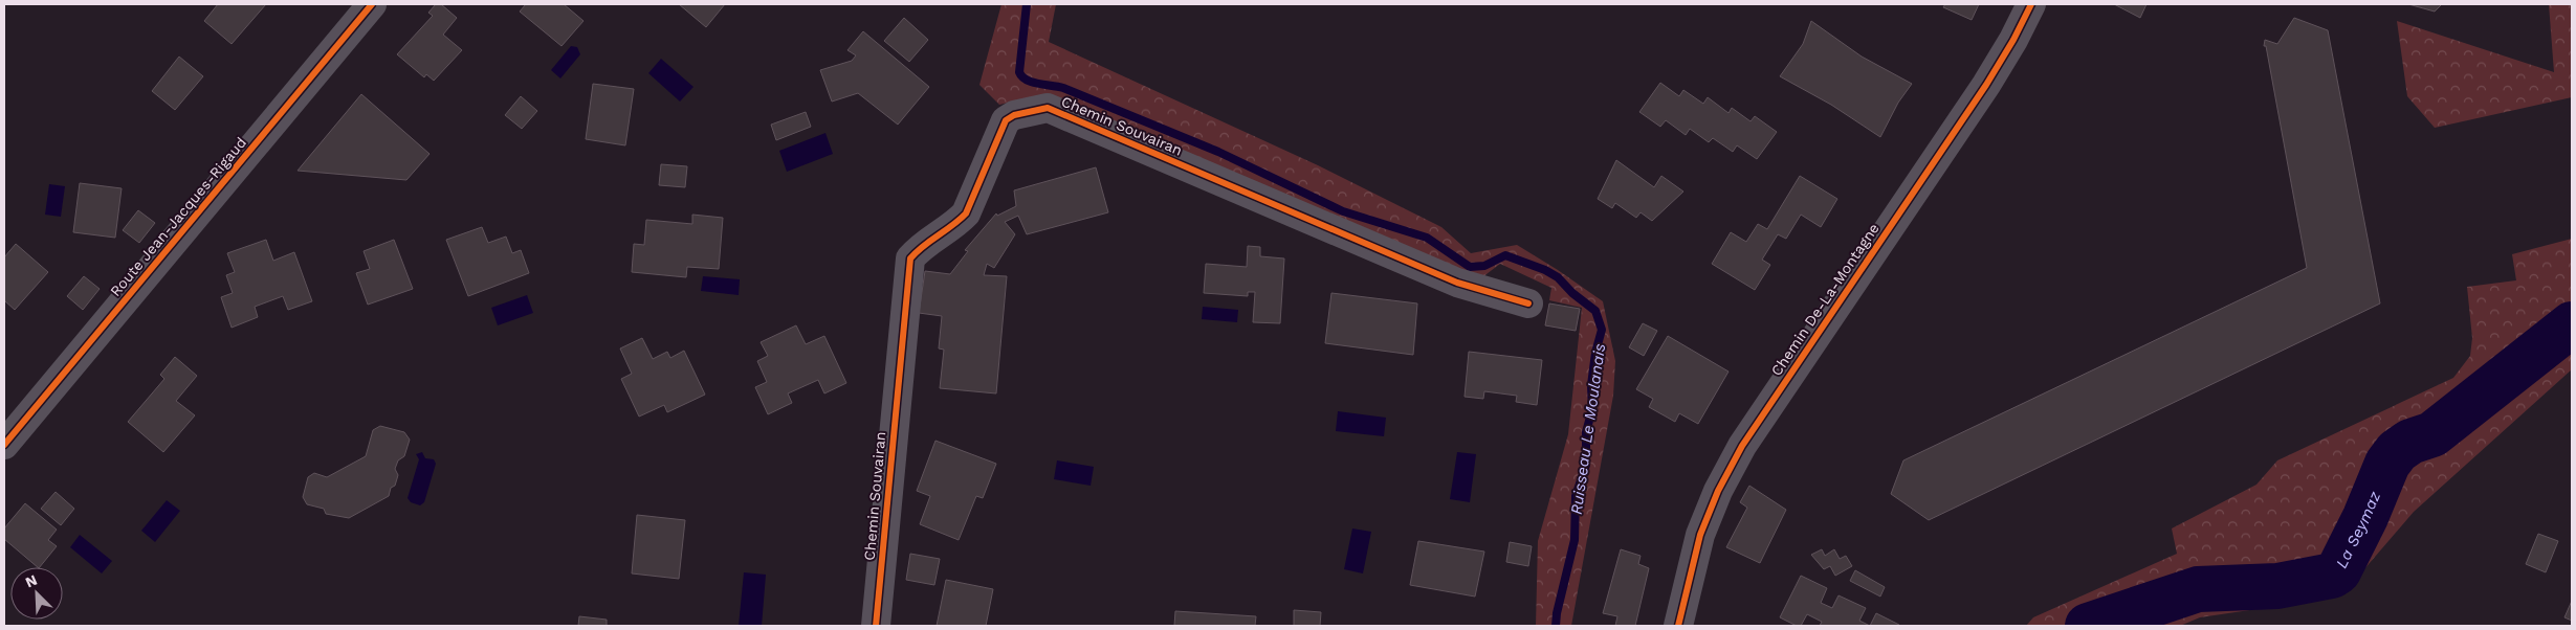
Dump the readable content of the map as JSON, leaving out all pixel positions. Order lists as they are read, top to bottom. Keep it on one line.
{"streets":{"street":["Chemin Souvairan","Route Jean-Jacques-Rigaud","Chemin De-La-Montagne"]},"water":["Ruisseau Le Moulanais","La Seymaz"],"north":"top left"}
